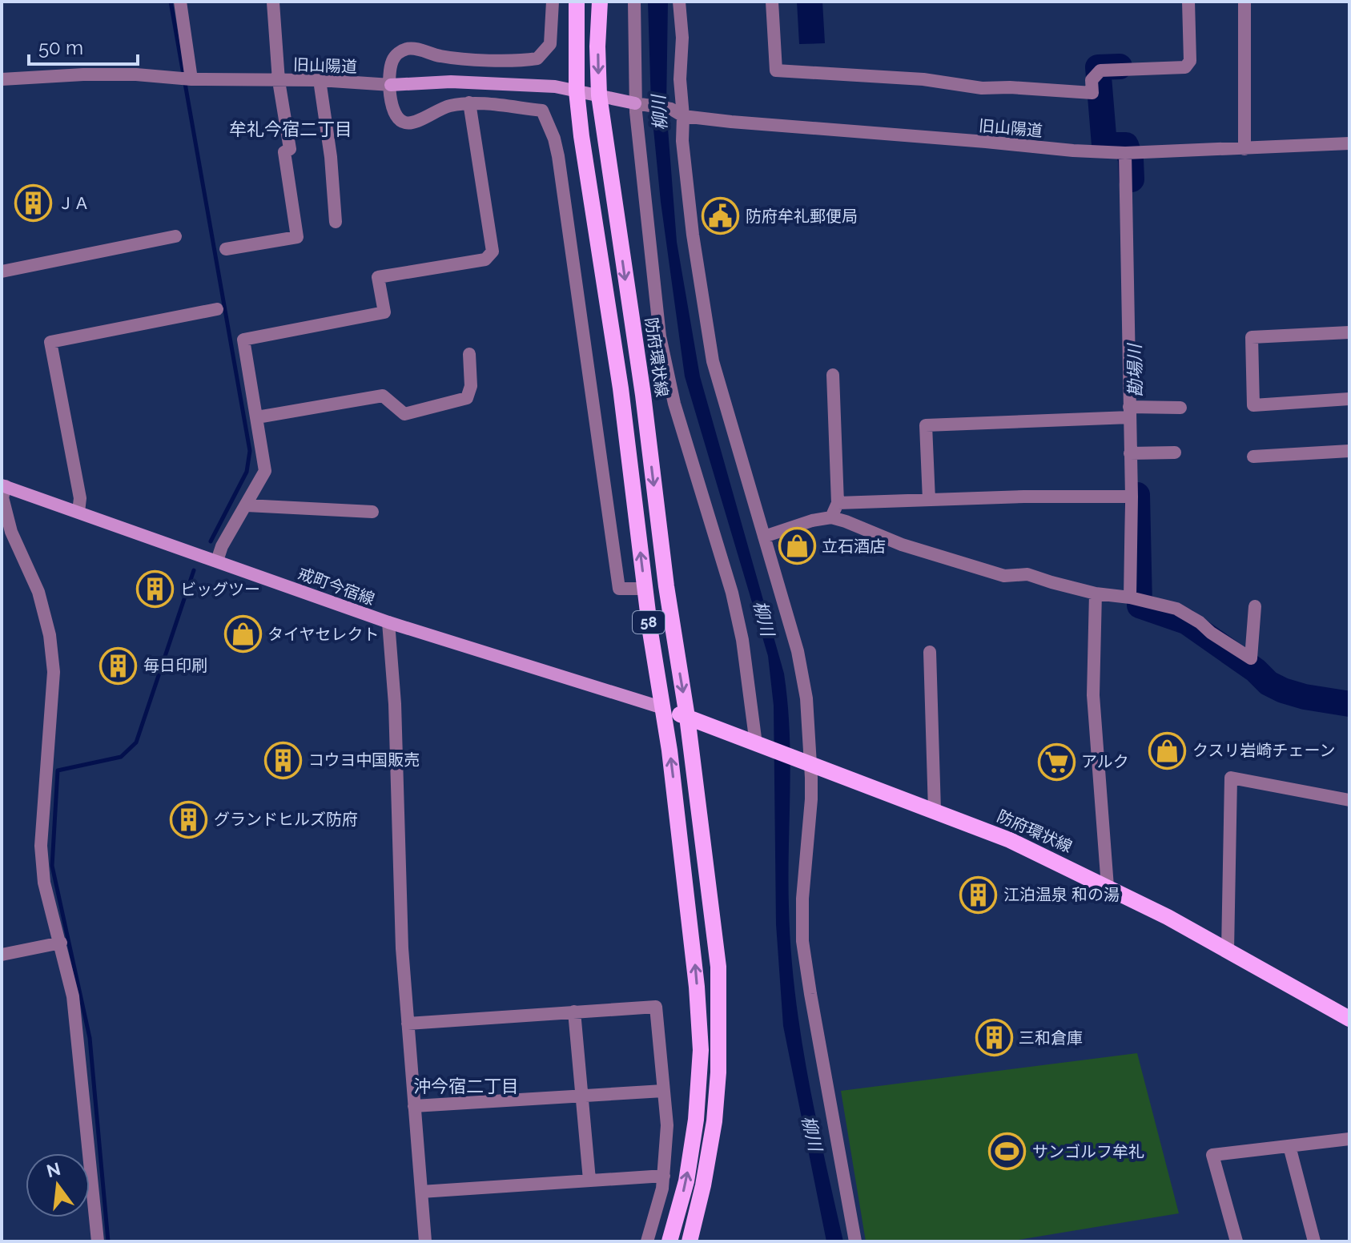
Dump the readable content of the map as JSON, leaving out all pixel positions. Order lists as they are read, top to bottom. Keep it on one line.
{"streets":{"main road":["防府環状線","58"],"street":["旧山陽道","戒町今宿線"]},"crossings":[["旧山陽道","防府環状線"],["旧山陽道","58"],["防府環状線","戒町今宿線"],["防府環状線","58"],["戒町今宿線","58"]],"districts":["牟礼今宿二丁目","沖今宿二丁目"],"water":["柳川","勘場川"],"places":{"building":["ＪＡ","ビッグツー","毎日印刷","コウヨ中国販売","グランドヒルズ防府","江泊温泉 和の湯","三和倉庫"],"public building":["防府牟礼郵便局"],"shop":["立石酒店","タイヤセレクト","クスリ岩崎チェーン"],"supermarket":["アルク"],"sports":["サンゴルフ牟礼"]},"scale_bar":"50 m","north":"top"}
